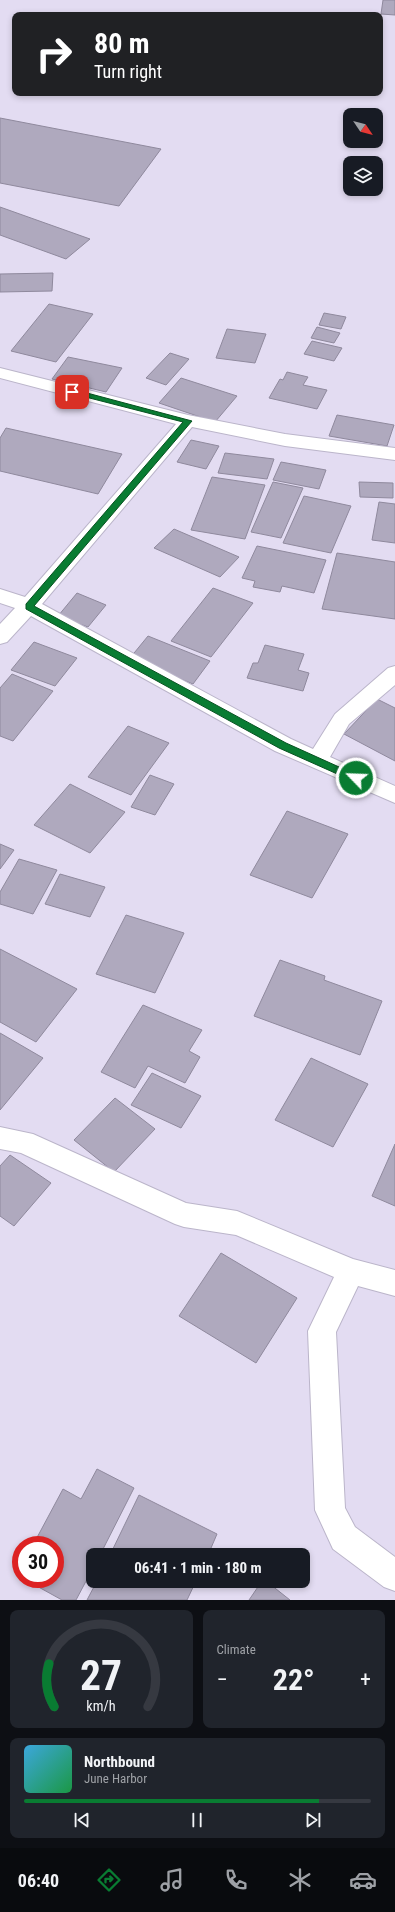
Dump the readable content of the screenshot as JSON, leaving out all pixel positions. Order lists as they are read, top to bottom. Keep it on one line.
{"north":"bottom right","page":{"turn":["80 m","Turn right"],"limit":"30","trip":"06:41 · 1 min · 180 m","tile":"Climate","heat":["−","22°","+"],"song":["Northbound","June Harbor"],"tabs":"06:40","gauge":["27","km/h"]}}
